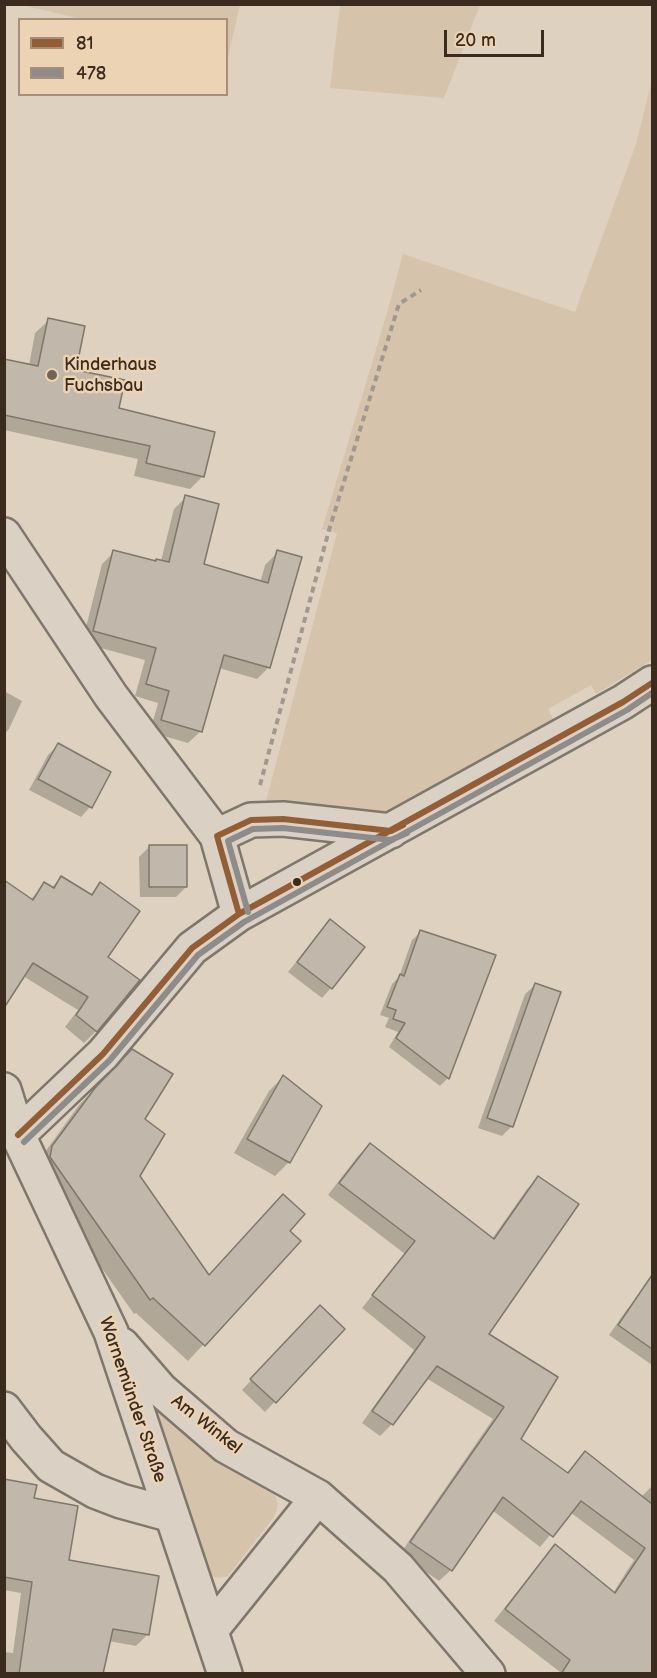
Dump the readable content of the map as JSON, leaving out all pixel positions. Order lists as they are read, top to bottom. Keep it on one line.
{"streets":{"street":["Warnemünder Straße","Am Winkel"]},"crossings":[["Warnemünder Straße","Am Winkel"]],"places":["Kinderhaus Fuchsbau"],"lines":["transit line 81","transit line 478"],"legend":["81","478"],"scale_bar":"20 m"}
